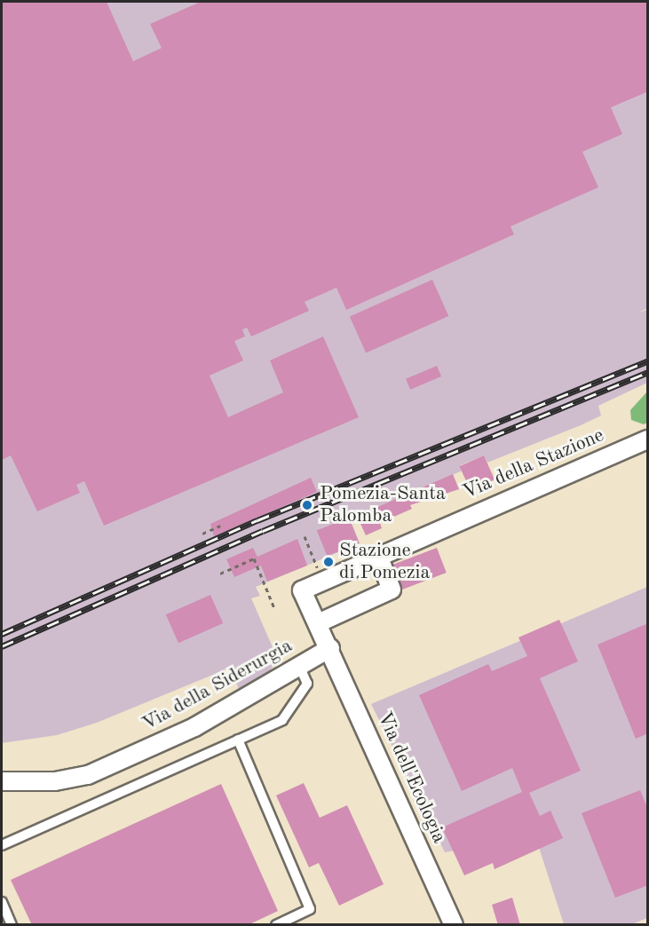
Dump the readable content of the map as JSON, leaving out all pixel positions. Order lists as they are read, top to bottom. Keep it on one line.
{"streets":{"street":["Via della Stazione","Via della Siderurgia","Via dell'Ecologia"]},"crossings":[["Via della Siderurgia","Via dell'Ecologia"]],"places":["Pomezia-Santa Palomba","Stazione di Pomezia"]}
